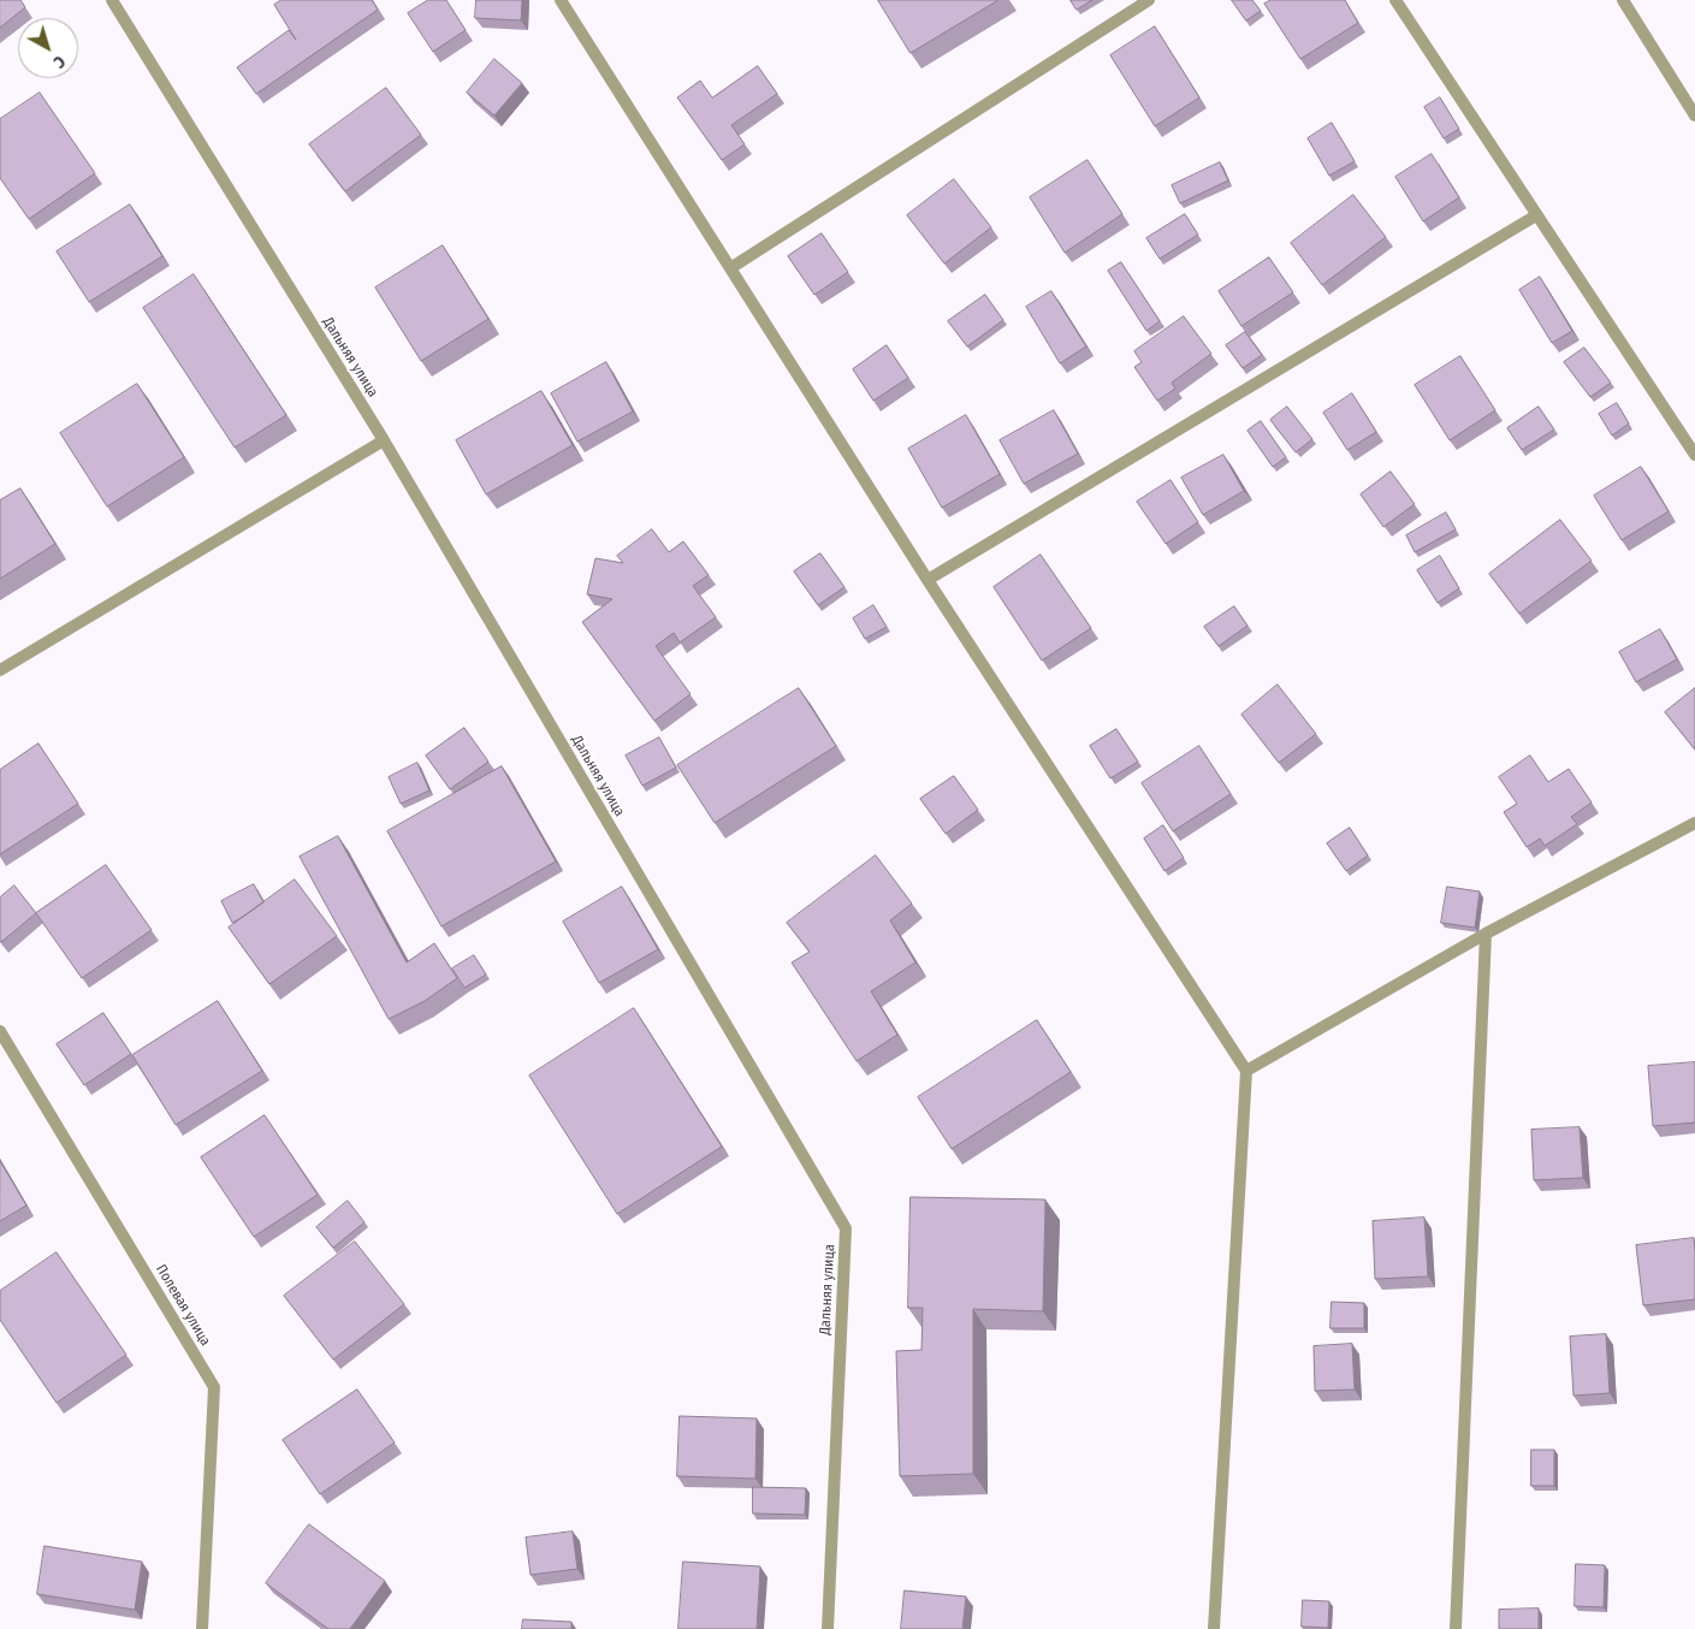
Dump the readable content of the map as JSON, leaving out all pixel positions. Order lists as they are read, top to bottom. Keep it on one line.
{"streets":{"street":["Дальняя улица","Полевая улица"]},"north":"bottom right"}
